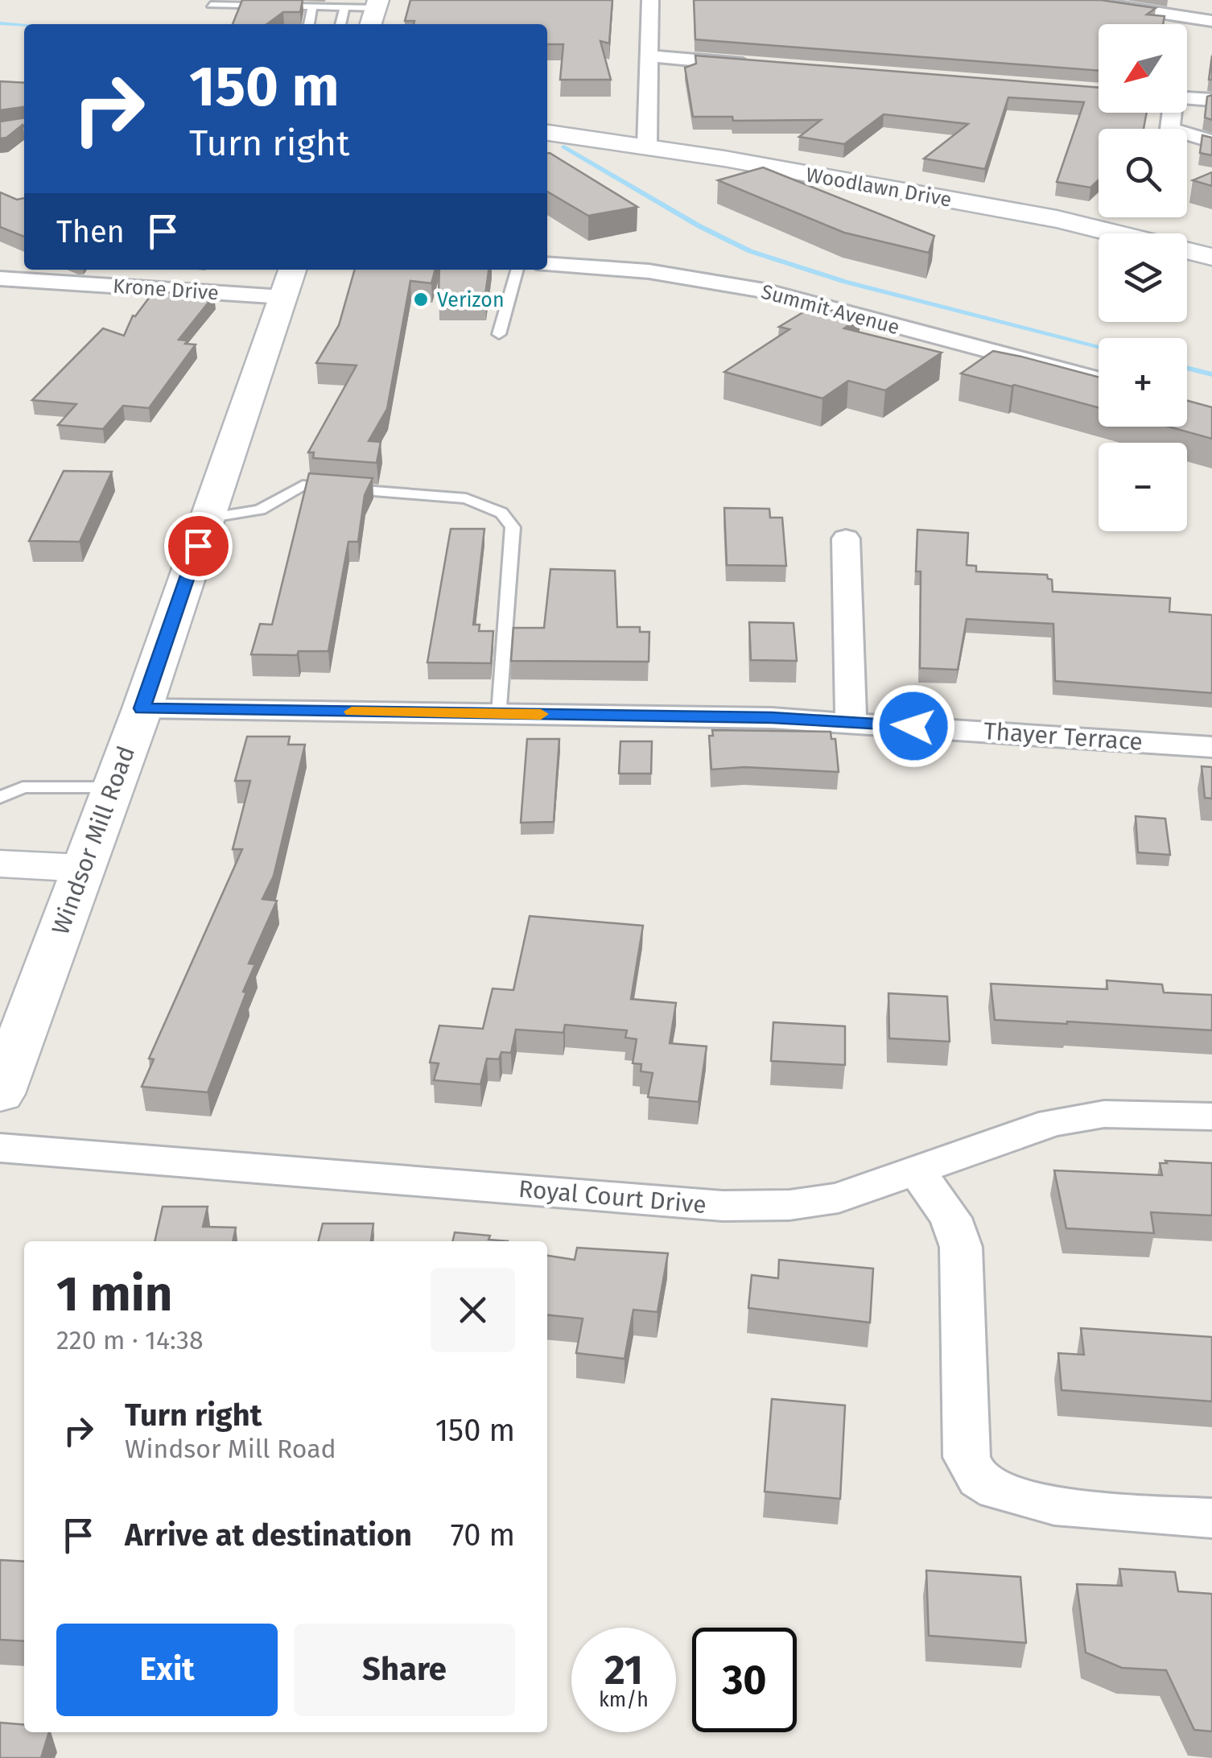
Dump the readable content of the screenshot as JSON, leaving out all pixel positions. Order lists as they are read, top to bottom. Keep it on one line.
{"streets":{"main road":["Woodlawn Drive","Windsor Mill Road"],"street":["Krone Drive","Summit Avenue","Thayer Terrace","Royal Court Drive"]},"crossings":[["Krone Drive","Windsor Mill Road"],["Thayer Terrace","Windsor Mill Road"]],"places":["Verizon"],"north":"bottom left","page":{"map_buttons":["+","−"],"turn":["150 m","Turn right"],"then":"Then","heading":["1 min","220 m · 14:38"],"list":[{"name":"Turn right","note":"Windsor Mill Road","value":"150 m"},{"name":"Arrive at destination","value":"70 m"}],"buttons":["Exit","Share"],"speed":"21 km/h","limit":"30"}}
